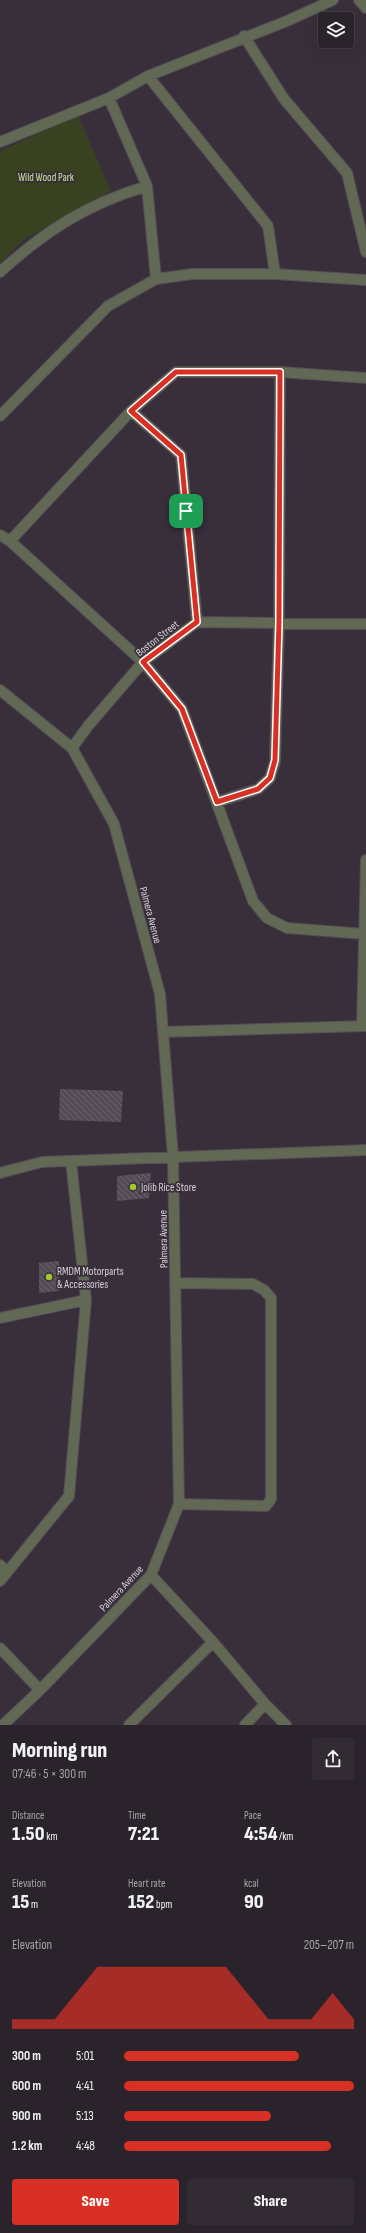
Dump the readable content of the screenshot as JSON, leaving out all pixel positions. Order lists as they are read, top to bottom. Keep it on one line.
{"streets":{"street":["Boston Street","Palmera Avenue"]},"crossings":[["Boston Street","Palmera Avenue"]],"parks":["Wild Wood Park"],"places":["Jolib Rice Store","RMDM Motorparts & Accessories"],"page":{"heading":["Morning run","07:46 · 5 × 300 m"],"stats":[["Distance","1.50 km"],["Time","7:21"],["Pace","4:54 /km"],["Elevation","15 m"],["Heart rate","152 bpm"],["kcal","90"]],"chart":["Elevation","205–207 m"],"list":[{"name":"300 m","note":"5:01"},{"name":"600 m","note":"4:41"},{"name":"900 m","note":"5:13"},{"name":"1.2 km","note":"4:48"}],"buttons":["Save","Share"]}}
